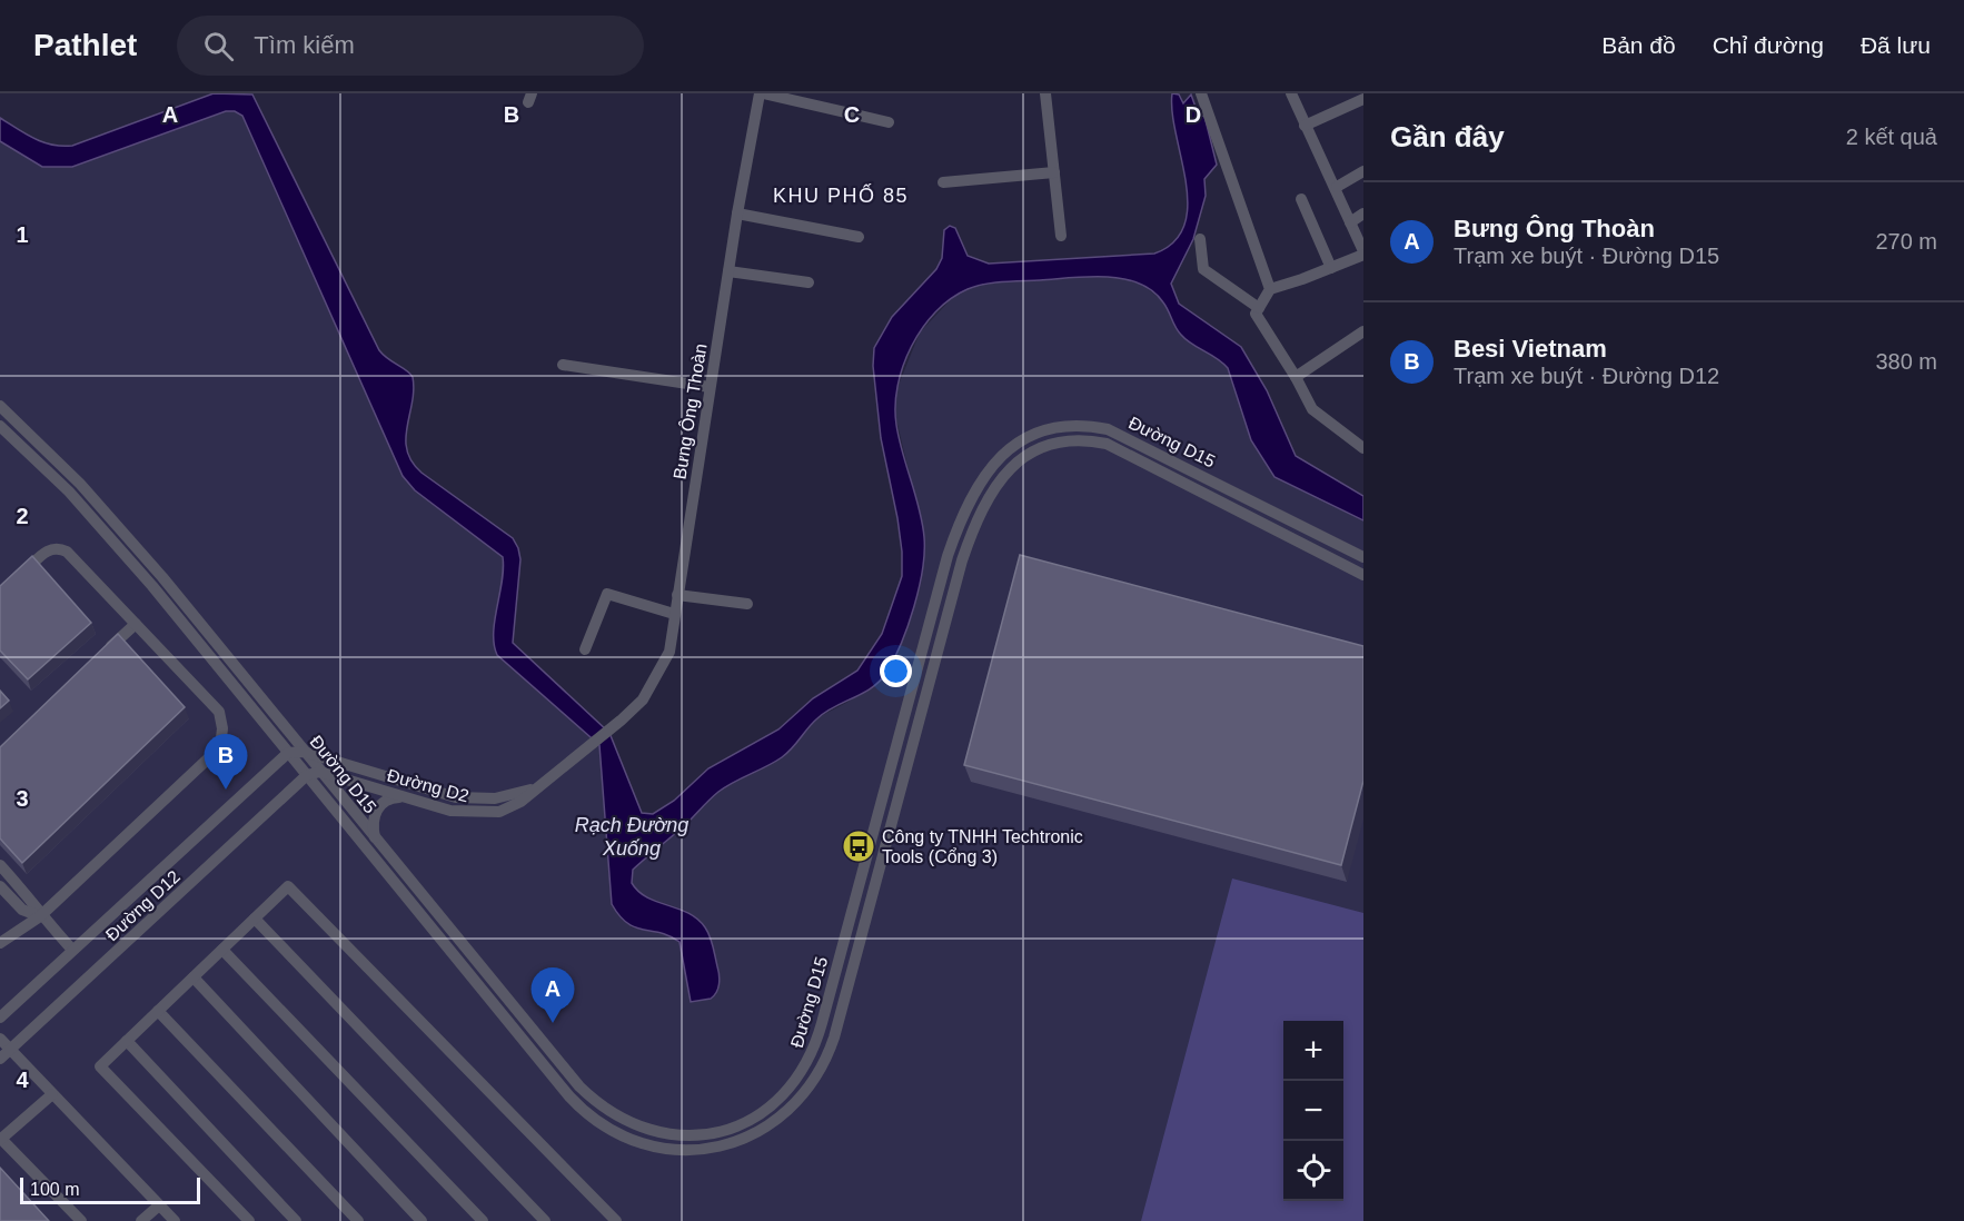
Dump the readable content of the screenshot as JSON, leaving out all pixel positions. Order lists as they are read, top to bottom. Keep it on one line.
{"streets":{"street":["Bưng Ông Thoàn","Đường D15","Đường D2","Đường D12"]},"crossings":[["Bưng Ông Thoàn","Đường D2"],["Đường D15","Đường D2"],["Đường D15","Đường D12"]],"districts":["KHU PHỐ 85"],"water":["Rạch Đường Xuống"],"places":{"bus stop":["Công ty TNHH Techtronic Tools (Cổng 3)"]},"scale_bar":"100 m","page":{"header":"Pathlet","search":"Tìm kiếm","nav":["Bản đồ","Chỉ đường","Đã lưu"],"heading":["Gần đây","2 kết quả"],"list":[{"mark":"A","name":"Bưng Ông Thoàn","note":"Trạm xe buýt · Đường D15","value":"270 m"},{"mark":"B","name":"Besi Vietnam","note":"Trạm xe buýt · Đường D12","value":"380 m"}],"pins":["B","A"],"map_buttons":["+","−"],"scale":"100 m"},"grid":{"columns":["A","B","C","D"],"rows":["1","2","3","4"]}}
